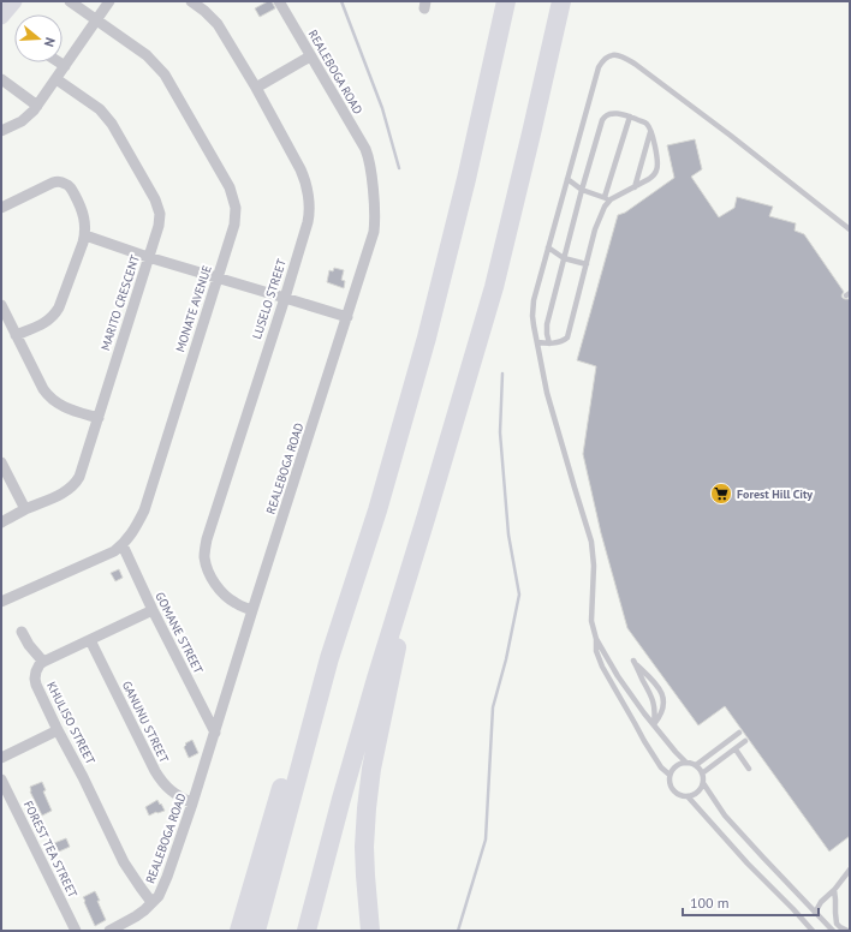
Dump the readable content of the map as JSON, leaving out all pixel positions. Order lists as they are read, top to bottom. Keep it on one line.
{"streets":{"street":["REALEBOGA ROAD","LUSELO STREET","MARITO CRESCENT","MONATE AVENUE","GOMANE STREET","GANUNU STREET","KHULISO STREET","FOREST TEA STREET"]},"crossings":[["REALEBOGA ROAD","LUSELO STREET"],["REALEBOGA ROAD","GOMANE STREET"],["REALEBOGA ROAD","GANUNU STREET"],["REALEBOGA ROAD","KHULISO STREET"],["MONATE AVENUE","GOMANE STREET"]],"places":{"supermarket":["Forest Hill City"]},"scale_bar":"100 m","north":"right"}
